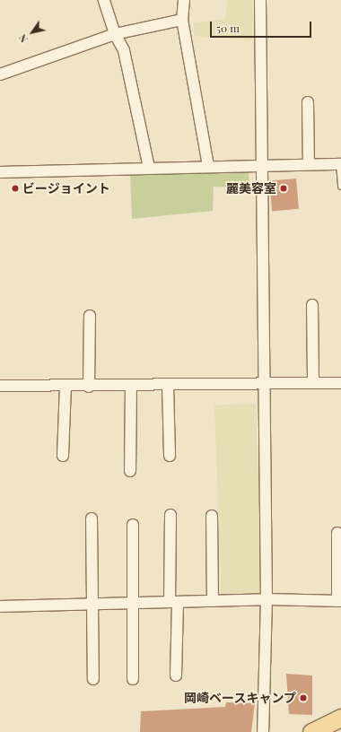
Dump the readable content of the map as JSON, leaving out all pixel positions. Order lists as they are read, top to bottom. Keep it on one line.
{"places":["ビージョイント","麗美容室","岡崎ベースキャンプ"],"scale_bar":"50 m","north":"bottom left"}
